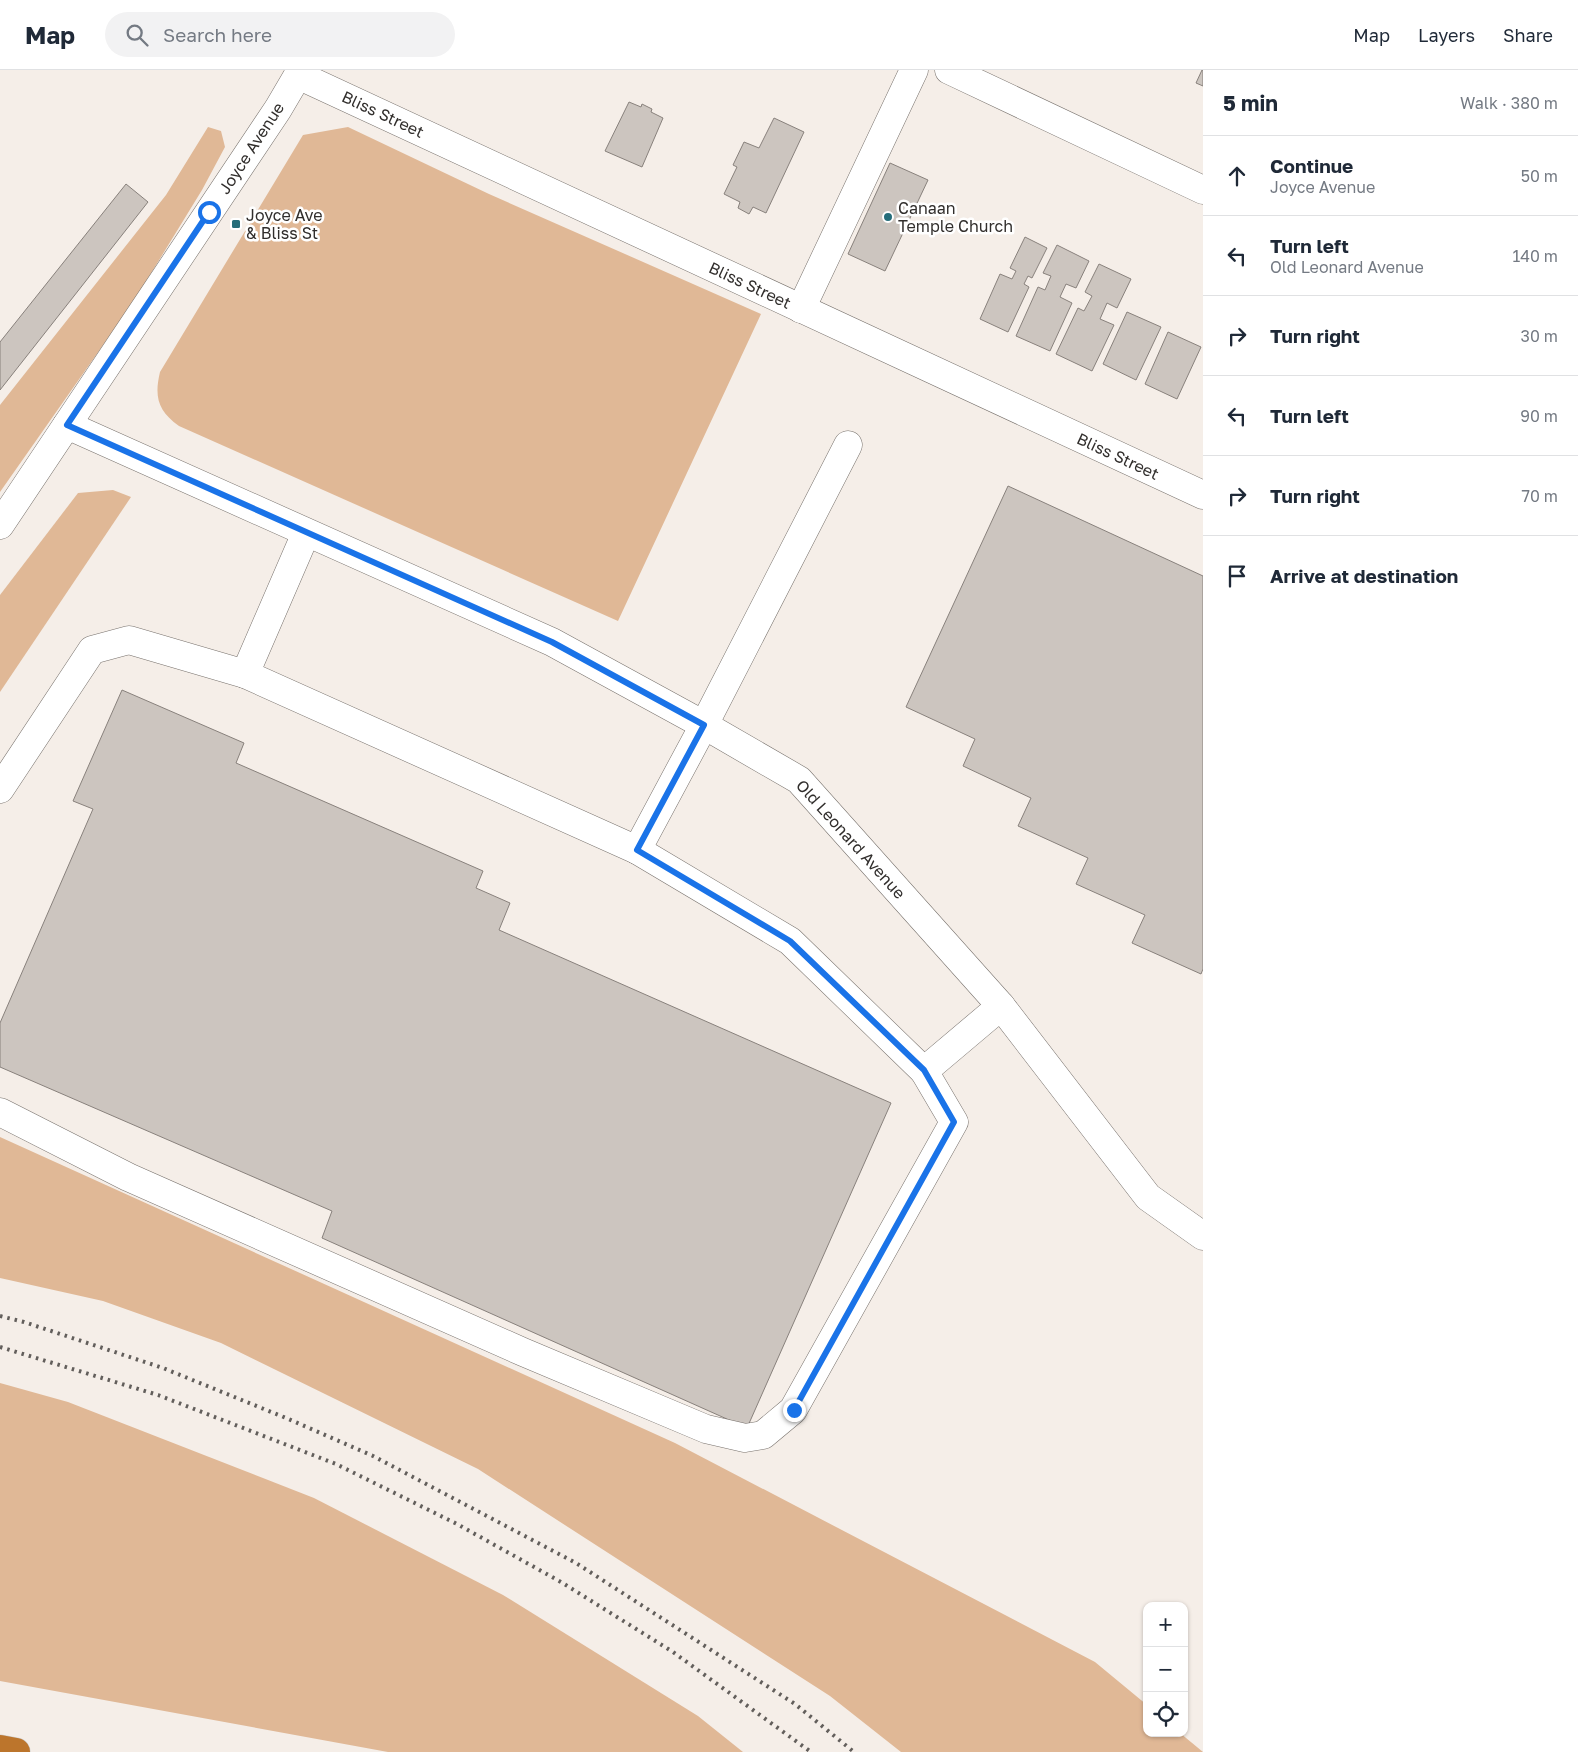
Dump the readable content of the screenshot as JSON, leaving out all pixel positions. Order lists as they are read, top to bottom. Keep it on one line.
{"streets":{"street":["Bliss Street","Joyce Avenue","Old Leonard Avenue"]},"crossings":[["Bliss Street","Joyce Avenue"],["Joyce Avenue","Old Leonard Avenue"]],"places":{"other":["Canaan Temple Church"],"transit":["Joyce Ave & Bliss St"]},"page":{"header":"Map","search":"Search here","nav":["Map","Layers","Share"],"heading":["5 min","Walk · 380 m"],"list":[["Continue","Joyce Avenue","50 m"],["Turn left","Old Leonard Avenue","140 m"],["Turn right","30 m"],["Turn left","90 m"],["Turn right","70 m"],"Arrive at destination"],"map_buttons":["+","−"]}}
